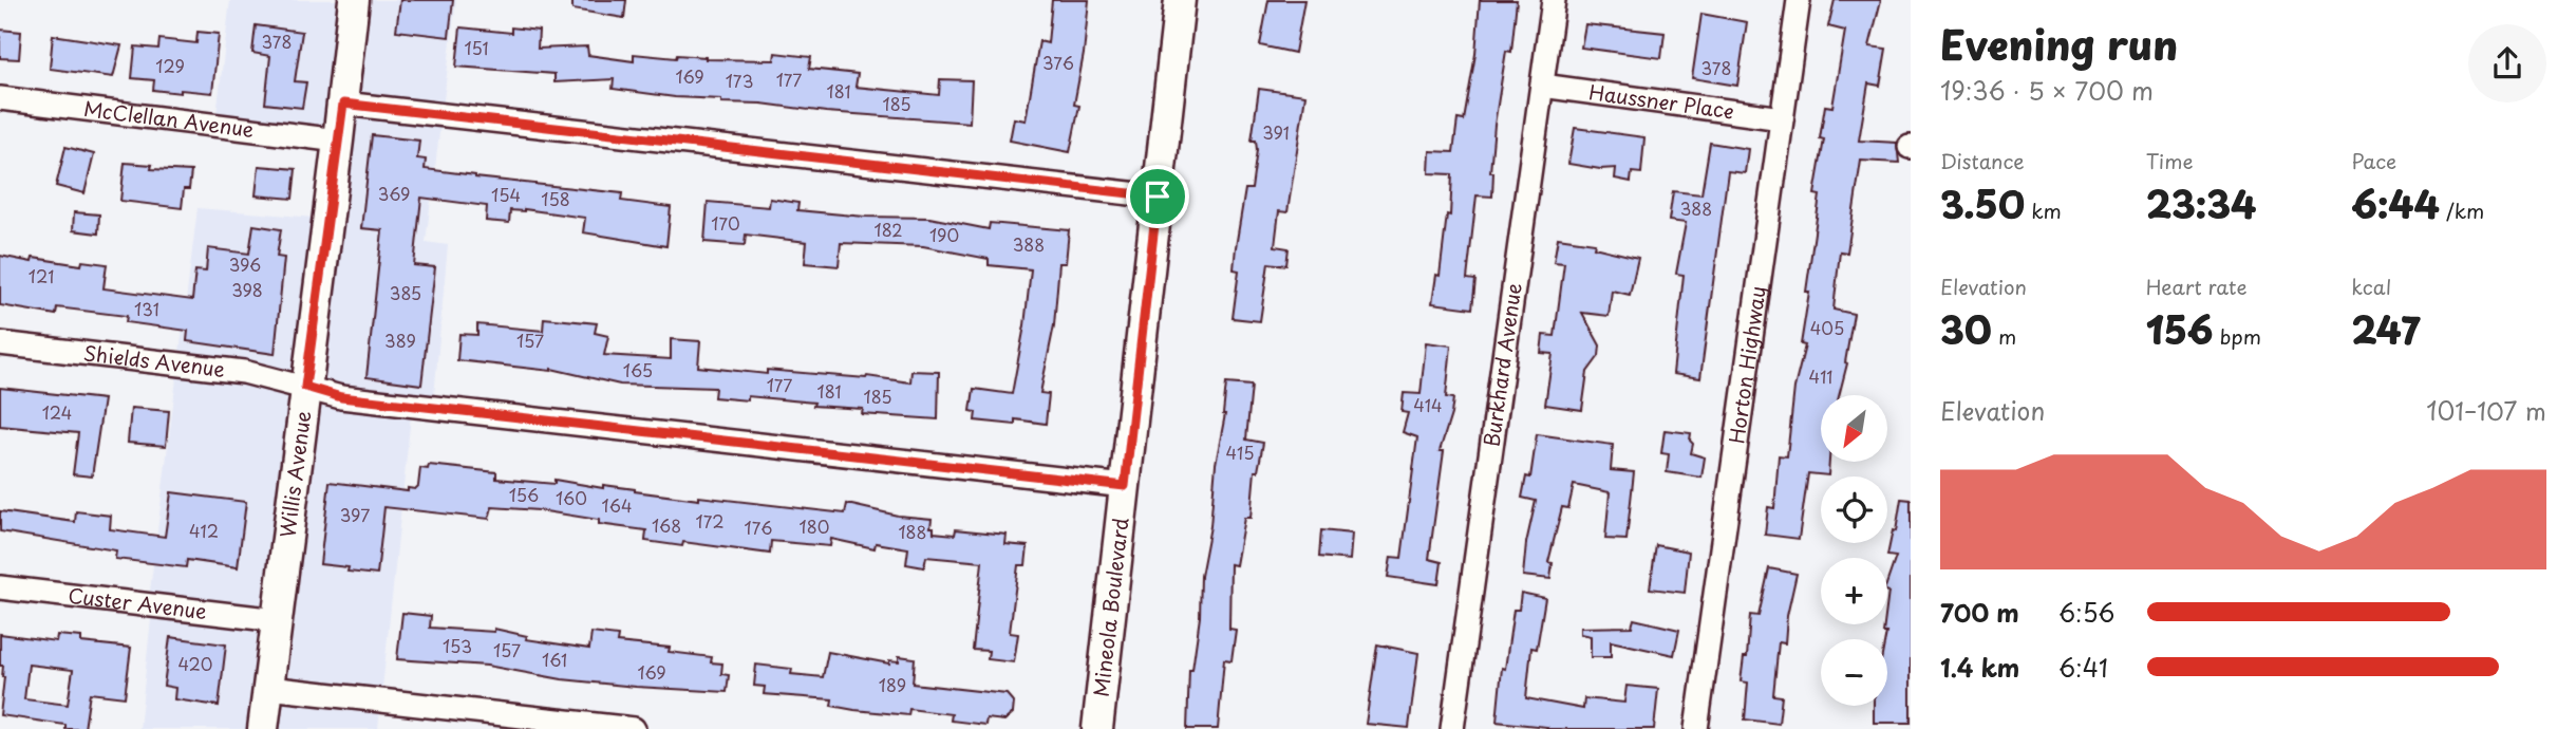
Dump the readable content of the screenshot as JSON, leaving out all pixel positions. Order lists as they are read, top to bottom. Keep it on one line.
{"streets":{"main road":["Willis Avenue","Mineola Boulevard"],"street":["Haussner Place","McClellan Avenue","Shields Avenue","Burkhard Avenue","Horton Highway","Custer Avenue"]},"crossings":[["Haussner Place","Burkhard Avenue"],["Haussner Place","Horton Highway"],["McClellan Avenue","Willis Avenue"],["Shields Avenue","Willis Avenue"],["Shields Avenue","Mineola Boulevard"],["Willis Avenue","Custer Avenue"]],"house_numbers":["378","151","376","129","378","169","177","173","181","185","391","369","154","158","388","170","182","190","388","396","121","398","385","131","405","389","157","165","411","177","181","185","414","124","415","156","160","164","397","172","168","180","176","412","188","153","157","161","420","169","189"],"north":"bottom left","page":{"heading":["Evening run","19:36 · 5 × 700 m"],"stats":[["Distance","3.50 km"],["Time","23:34"],["Pace","6:44 /km"],["Elevation","30 m"],["Heart rate","156 bpm"],["kcal","247"]],"chart":["Elevation","101–107 m"],"map_buttons":["+","−"],"list":[{"name":"700 m","note":"6:56"},{"name":"1.4 km","note":"6:41"}]}}
